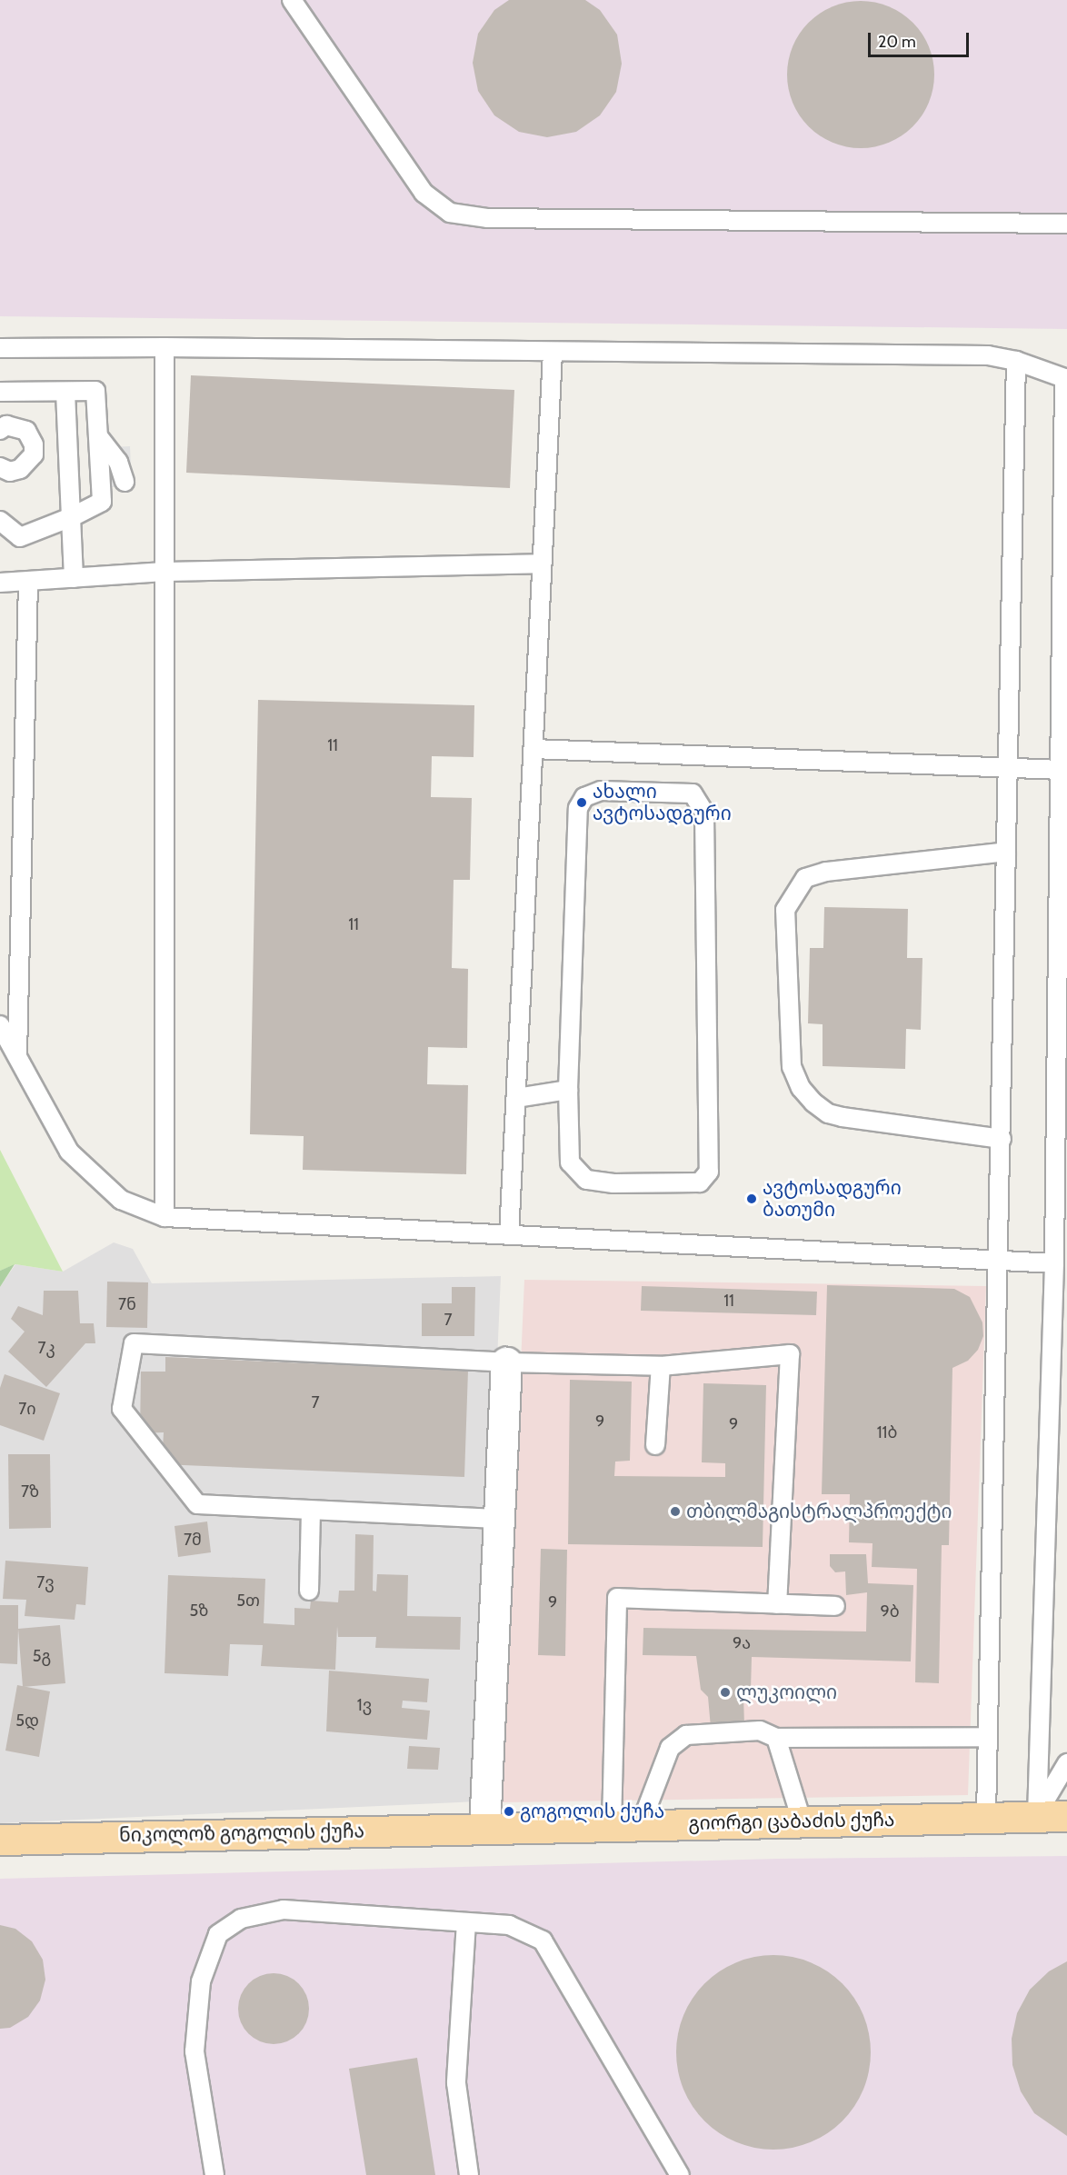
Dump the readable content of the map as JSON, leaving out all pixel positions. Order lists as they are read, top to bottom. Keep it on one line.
{"streets":{"main road":["გიორგი ცაბაძის ქუჩა","ნიკოლოზ გოგოლის ქუჩა"]},"crossings":[["გიორგი ცაბაძის ქუჩა","ნიკოლოზ გოგოლის ქუჩა"]],"places":["ახალი ავტოსადგური","ავტოსადგური ბათუმი","თბილმაგისტრალპროექტი","ლუკოილი","გოგოლის ქუჩა"],"house_numbers":["11","11","11","7ნ","7","7კ","7","7ი","9","9","11ბ","7ზ","7მ","7ვ","5თ","9","5ზ","9ბ","9ა","5გ","1ვ","5დ"],"scale_bar":"20 m"}
